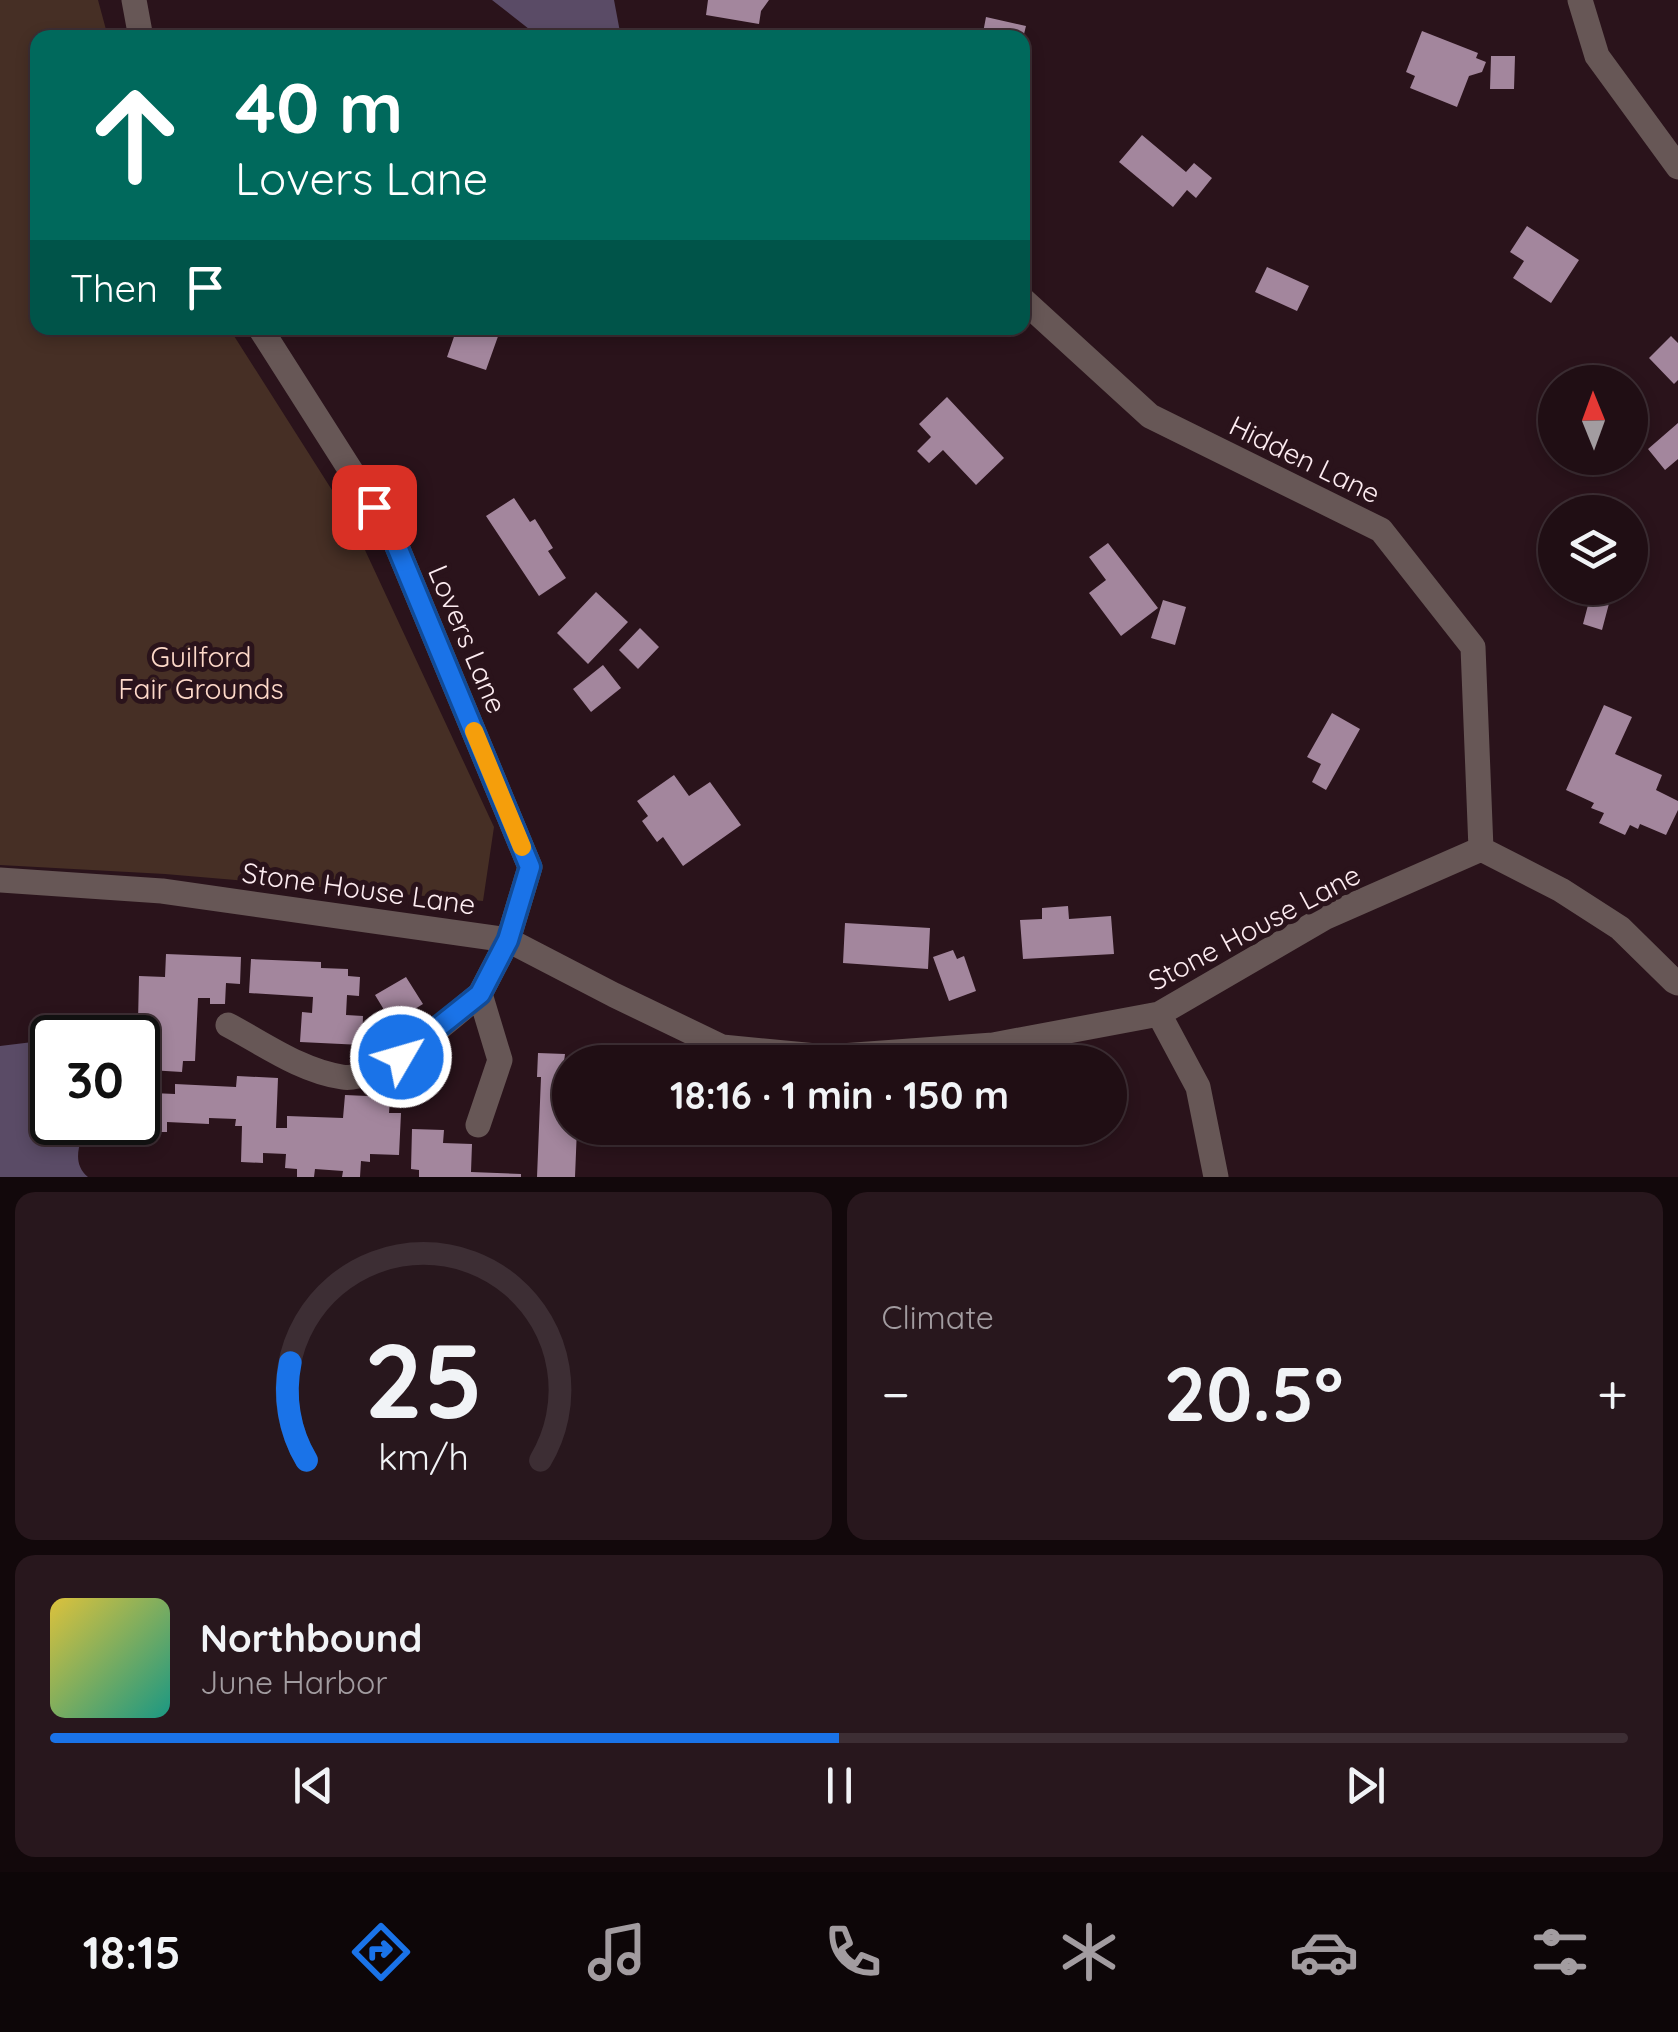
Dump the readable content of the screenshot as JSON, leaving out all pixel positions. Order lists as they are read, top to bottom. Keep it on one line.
{"streets":{"street":["Hidden Lane","Lovers Lane","Stone House Lane"]},"crossings":[["Hidden Lane","Stone House Lane"],["Lovers Lane","Stone House Lane"]],"parks":["Guilford Fair Grounds"],"north":"top","page":{"turn":["40 m","Lovers Lane"],"then":"Then","limit":"30","trip":"18:16 · 1 min · 150 m","tile":"Climate","heat":["−","20.5°","+"],"song":["Northbound","June Harbor"],"tabs":"18:15","gauge":["25","km/h"]}}
